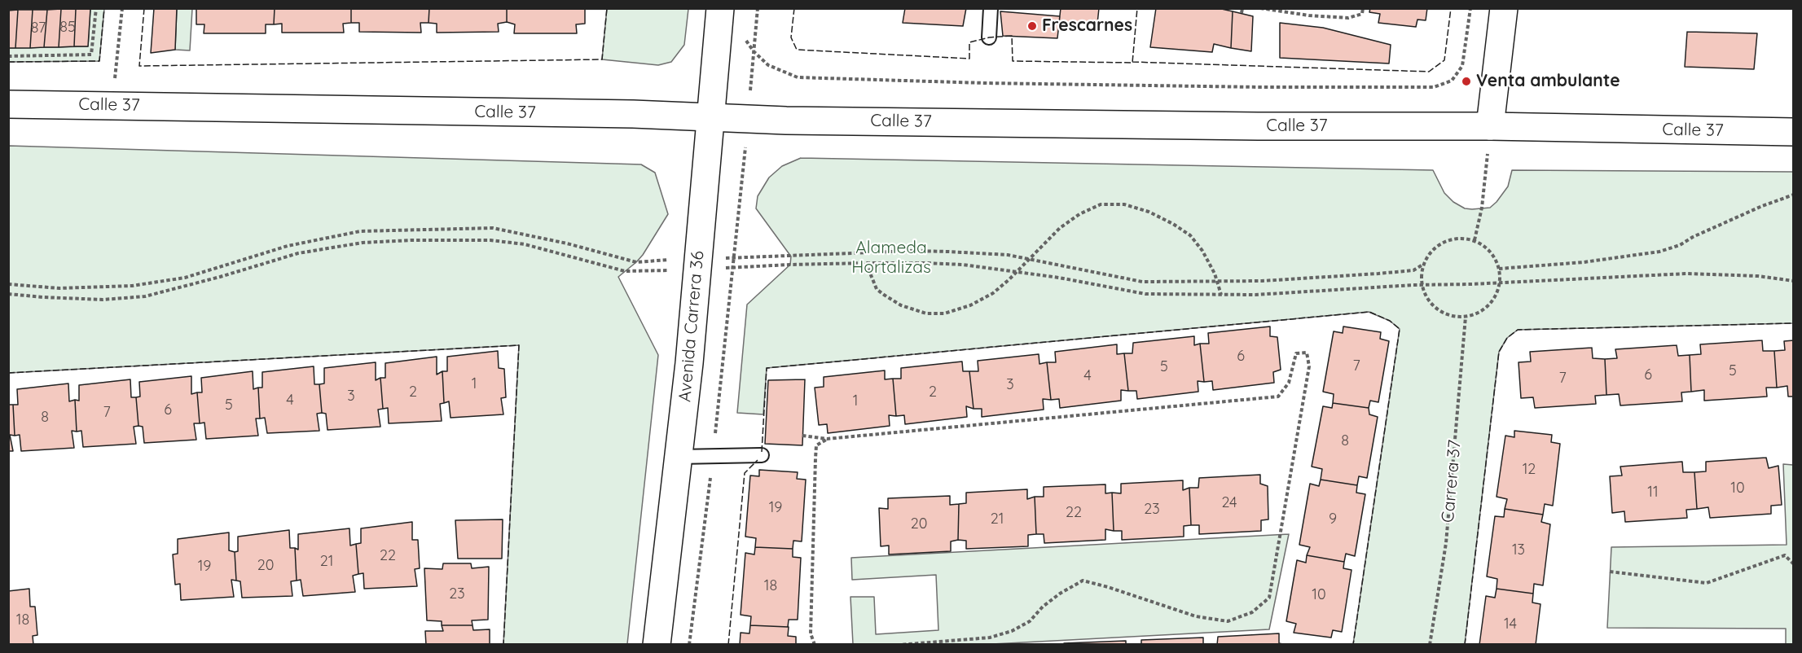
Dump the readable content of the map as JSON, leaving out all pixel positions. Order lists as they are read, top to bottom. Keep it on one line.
{"streets":{"street":["Calle 37","Avenida Carrera 36"],"path":["Carrera 37"]},"crossings":[["Calle 37","Avenida Carrera 36"]],"parks":["Alameda Hortalizas"],"places":["Frescarnes","Venta ambulante"],"house_numbers":["85","87","6","7","5","5","6","4","7","1","3","2","2","3","4","1","5","6","7","8","8","12","10","11","24","19","23","22","21","9","20","13","22","21","20","19","18","23","10","18","14"]}
